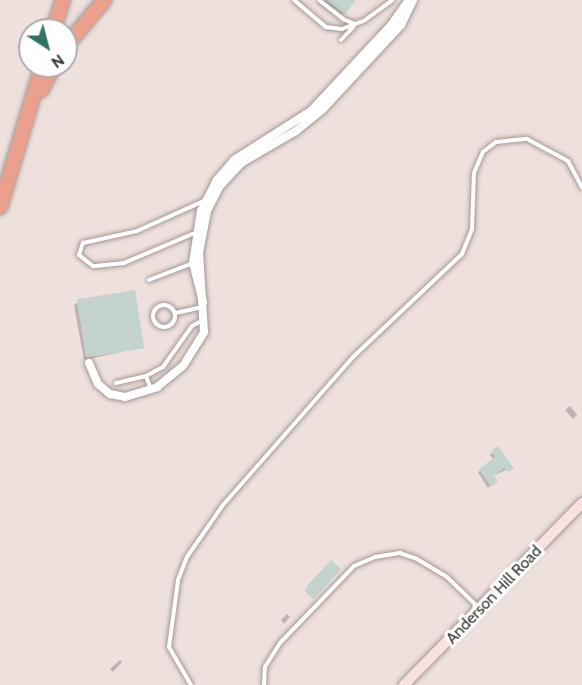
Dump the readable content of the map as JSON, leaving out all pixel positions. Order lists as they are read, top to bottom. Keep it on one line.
{"streets":{"main road":["Anderson Hill Road"]},"north":"bottom right"}
